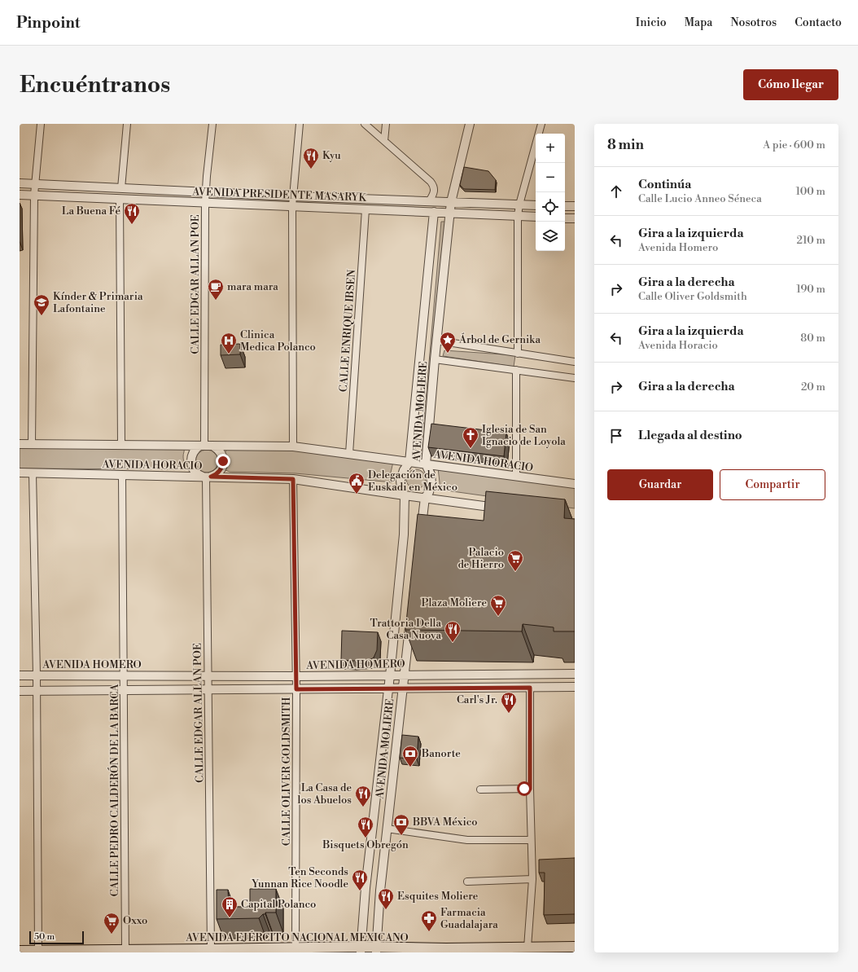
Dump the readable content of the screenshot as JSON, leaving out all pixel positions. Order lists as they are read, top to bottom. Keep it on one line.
{"streets":{"main road":["AVENIDA EJÉRCITO NACIONAL MEXICANO"],"street":["AVENIDA PRESIDENTE MASARYK","CALLE EDGAR ALLAN POE","CALLE ENRIQUE IBSEN","AVENIDA MOLIERE","AVENIDA HORACIO","AVENIDA HOMERO","CALLE OLIVER GOLDSMITH","CALLE PEDRO CALDERÓN DE LA BARCA"]},"crossings":[["AVENIDA PRESIDENTE MASARYK","CALLE EDGAR ALLAN POE"],["AVENIDA PRESIDENTE MASARYK","CALLE ENRIQUE IBSEN"],["AVENIDA PRESIDENTE MASARYK","AVENIDA MOLIERE"],["CALLE EDGAR ALLAN POE","AVENIDA HORACIO"],["CALLE EDGAR ALLAN POE","AVENIDA HOMERO"],["CALLE EDGAR ALLAN POE","AVENIDA EJÉRCITO NACIONAL MEXICANO"],["CALLE ENRIQUE IBSEN","AVENIDA HORACIO"],["AVENIDA MOLIERE","AVENIDA HORACIO"],["AVENIDA MOLIERE","AVENIDA HOMERO"],["AVENIDA MOLIERE","AVENIDA EJÉRCITO NACIONAL MEXICANO"],["AVENIDA HORACIO","CALLE OLIVER GOLDSMITH"],["AVENIDA HORACIO","CALLE PEDRO CALDERÓN DE LA BARCA"],["AVENIDA HOMERO","CALLE OLIVER GOLDSMITH"],["AVENIDA HOMERO","CALLE PEDRO CALDERÓN DE LA BARCA"],["CALLE OLIVER GOLDSMITH","AVENIDA EJÉRCITO NACIONAL MEXICANO"],["CALLE PEDRO CALDERÓN DE LA BARCA","AVENIDA EJÉRCITO NACIONAL MEXICANO"]],"places":{"restaurant":["Kyu","La Buena Fé","Trattoria Della Casa Nuova","Carl's Jr.","La Casa de los Abuelos","Bisquets Obregón","Ten Seconds Yunnan Rice Noodle","Esquites Moliere"],"cafe":["mara mara"],"school or university":["Kínder & Primaria Lafontaine"],"place":["Árbol de Gernika"],"hospital":["Clinica Medica Polanco"],"church":["Iglesia de San Ignacio de Loyola"],"public building":["Delegación de Euskadi en México"],"supermarket":["Palacio de Hierro","Plaza Moliere","Oxxo"],"bank":["Banorte","BBVA México"],"building":["Capital Polanco"],"pharmacy":["Farmacia Guadalajara"]},"scale_bar":"50 m","page":{"header":"Pinpoint","nav":["Inicio","Mapa","Nosotros","Contacto"],"buttons":["Cómo llegar",["Guardar","Compartir"]],"title":"Encuéntranos","heading":["8 min","A pie · 600 m"],"map_buttons":["+","−"],"list":[["Continúa","Calle Lucio Anneo Séneca","100 m"],["Gira a la izquierda","Avenida Homero","210 m"],["Gira a la derecha","Calle Oliver Goldsmith","190 m"],["Gira a la izquierda","Avenida Horacio","80 m"],["Gira a la derecha","20 m"],"Llegada al destino"],"scale":"50 m"}}
